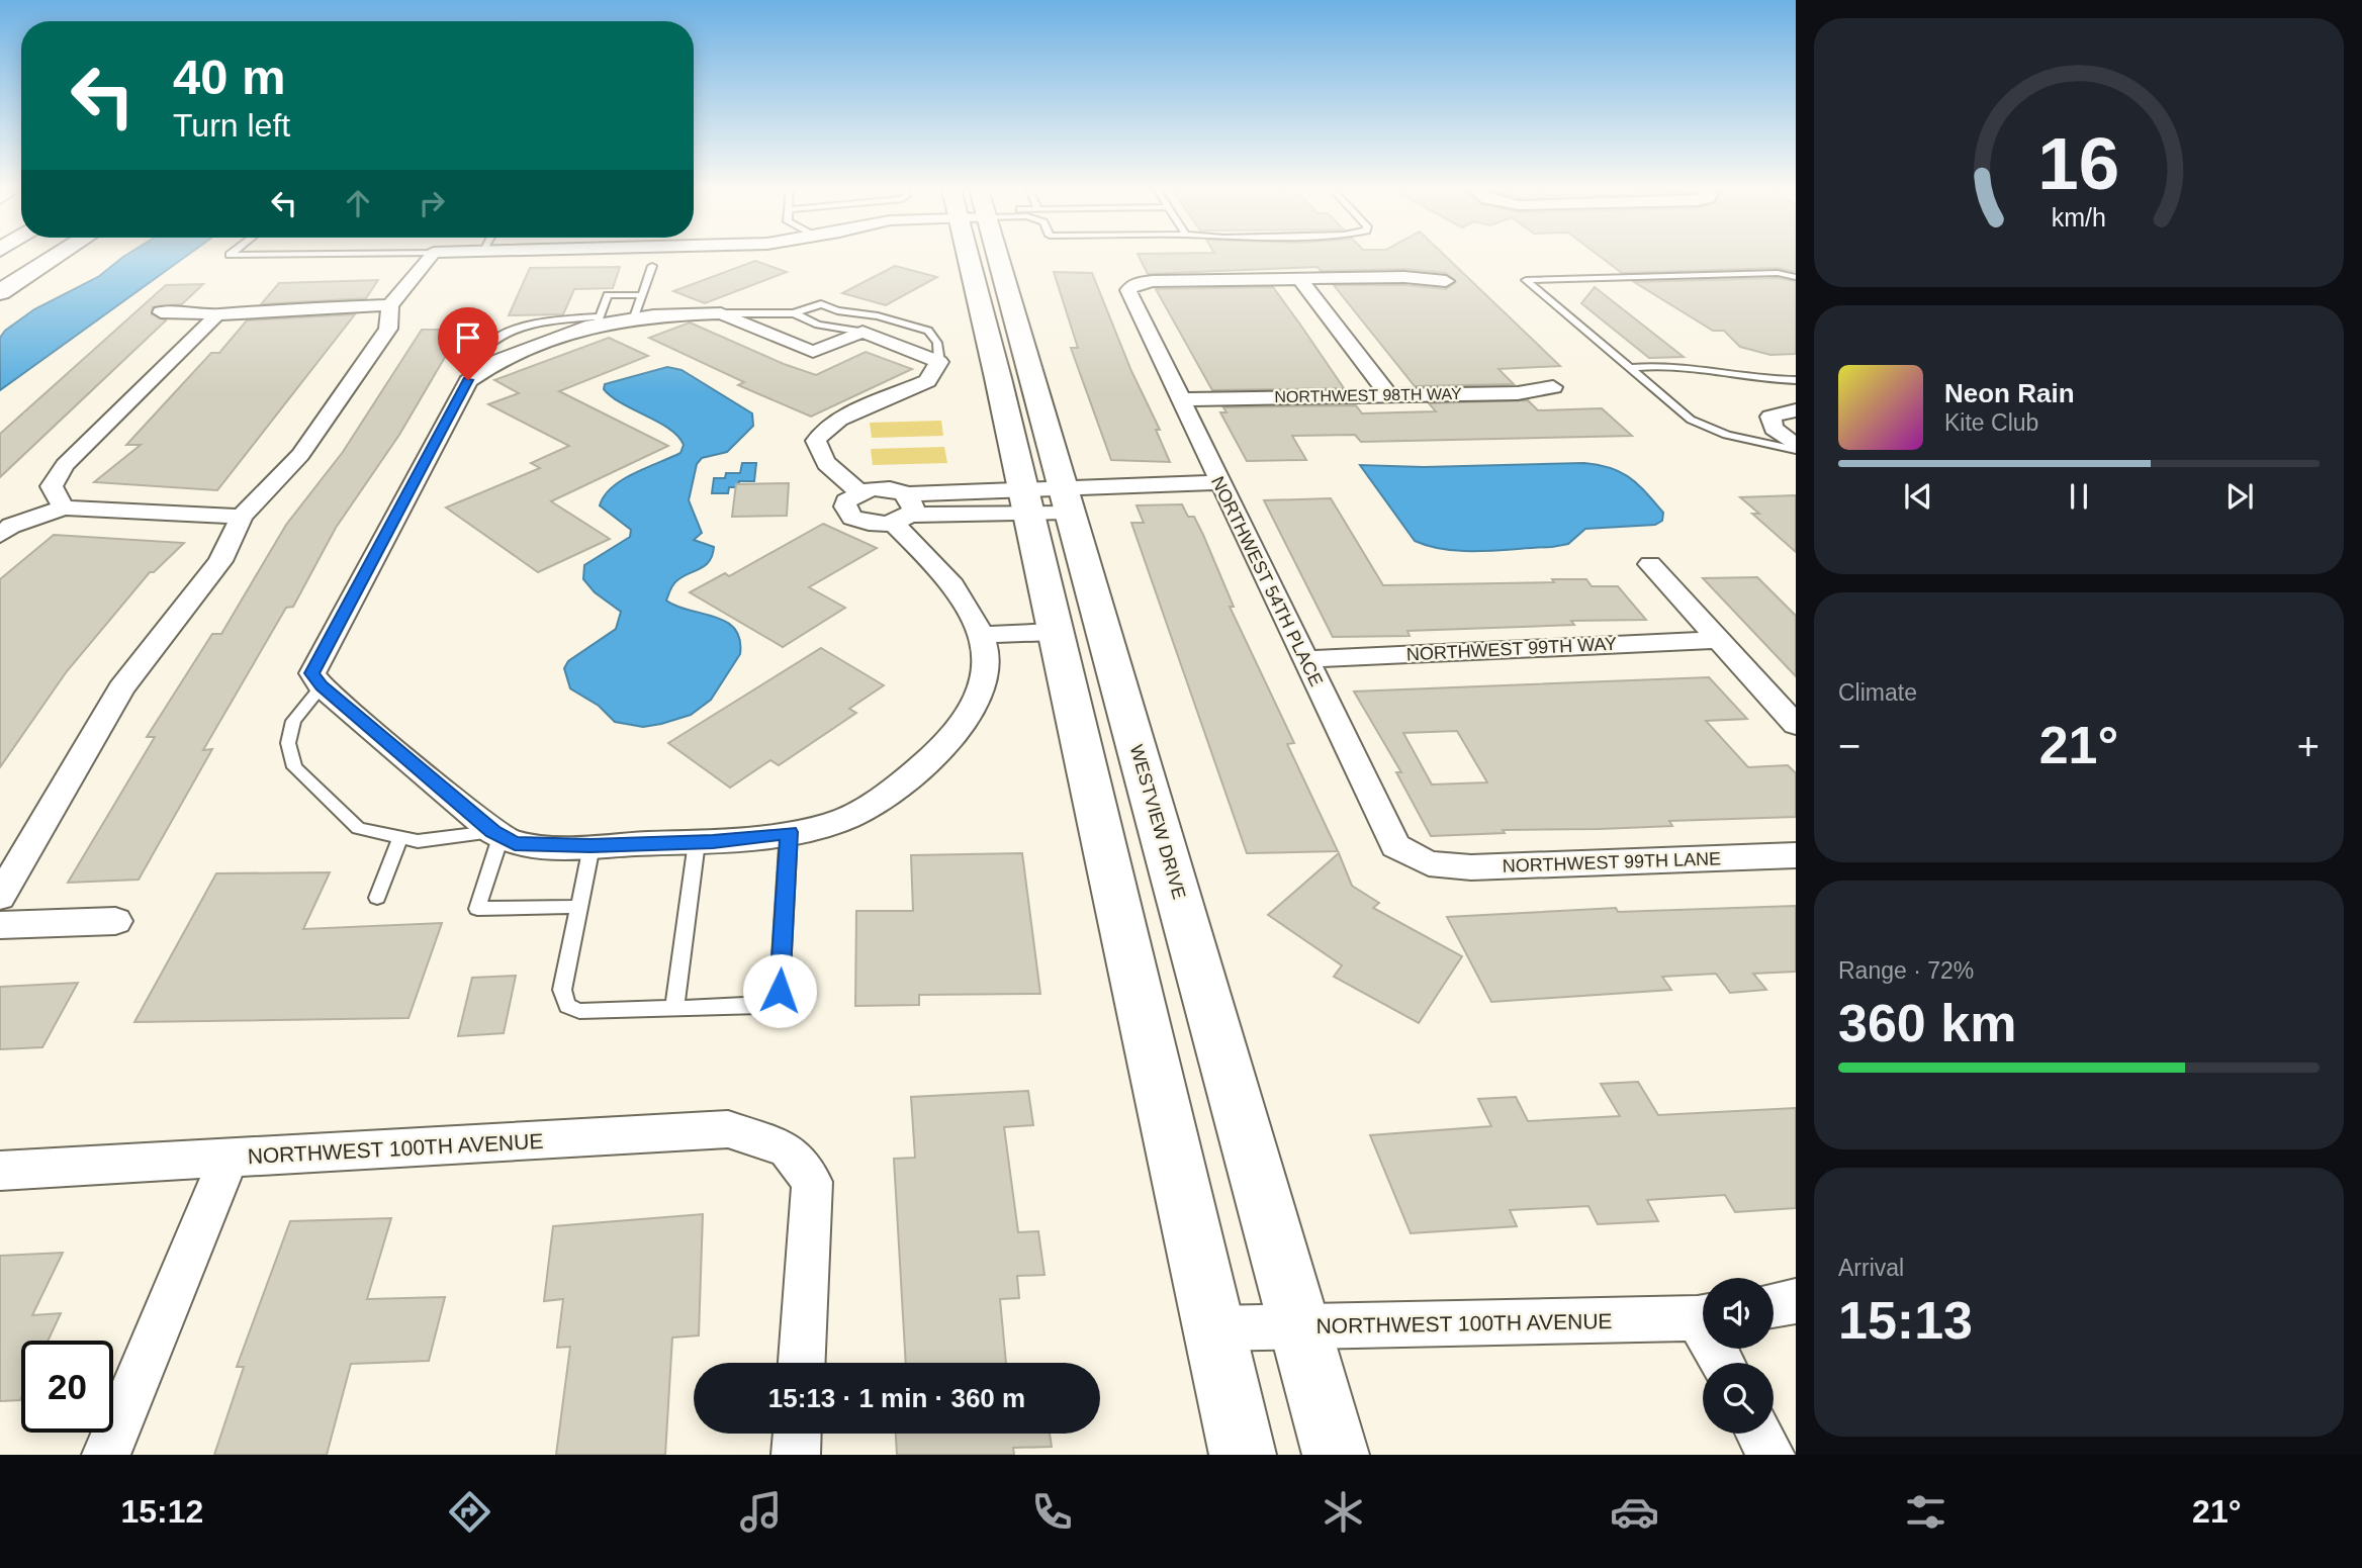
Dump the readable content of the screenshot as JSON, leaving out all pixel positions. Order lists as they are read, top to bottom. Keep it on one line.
{"streets":{"main road":["WESTVIEW DRIVE"],"street":["NORTHWEST 98TH WAY","NORTHWEST 54TH PLACE","NORTHWEST 99TH WAY","NORTHWEST 99TH LANE","NORTHWEST 100TH AVENUE"]},"crossings":[["NORTHWEST 98TH WAY","NORTHWEST 54TH PLACE"],["NORTHWEST 54TH PLACE","NORTHWEST 99TH WAY"],["NORTHWEST 54TH PLACE","NORTHWEST 99TH LANE"],["WESTVIEW DRIVE","NORTHWEST 100TH AVENUE"]],"page":{"turn":["40 m","Turn left"],"song":["Neon Rain","Kite Club"],"tile":["Climate",["Range · 72%","360 km"],["Arrival","15:13"]],"heat":["−","21°","+"],"limit":"20","trip":"15:13 · 1 min · 360 m","tabs":["15:12","21°"],"gauge":["16","km/h"]}}
